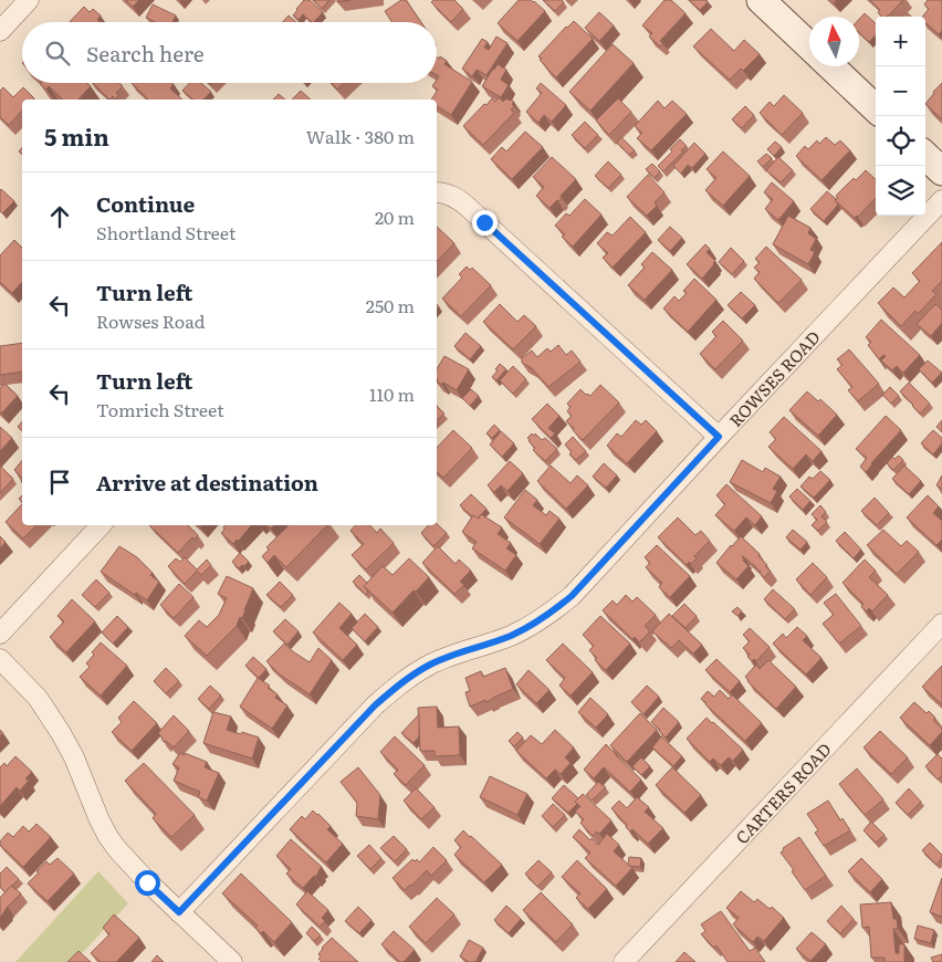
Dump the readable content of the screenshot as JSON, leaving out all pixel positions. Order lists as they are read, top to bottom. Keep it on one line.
{"streets":{"street":["ROWSES ROAD","CARTERS ROAD"]},"north":"top","page":{"map_buttons":["+","−"],"search":"Search here","heading":["5 min","Walk · 380 m"],"list":[["Continue","Shortland Street","20 m"],["Turn left","Rowses Road","250 m"],["Turn left","Tomrich Street","110 m"],"Arrive at destination"]}}
